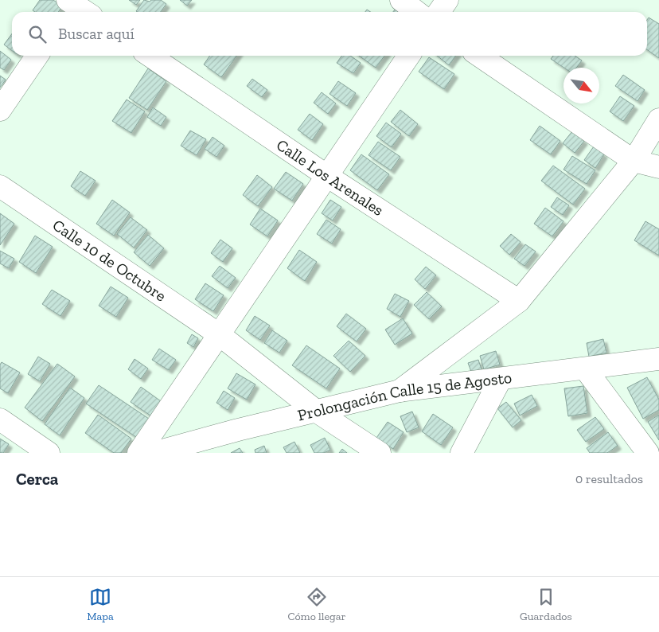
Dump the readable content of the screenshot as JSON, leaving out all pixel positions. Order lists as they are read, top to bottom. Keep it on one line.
{"streets":{"street":["Calle Los Arenales","Calle 10 de Octubre","Prolongación Calle 15 de Agosto"]},"crossings":[["Calle 10 de Octubre","Prolongación Calle 15 de Agosto"]],"north":"bottom right","page":{"search":"Buscar aquí","heading":["Cerca","0 resultados"],"nav":["Mapa","Cómo llegar","Guardados"]}}
